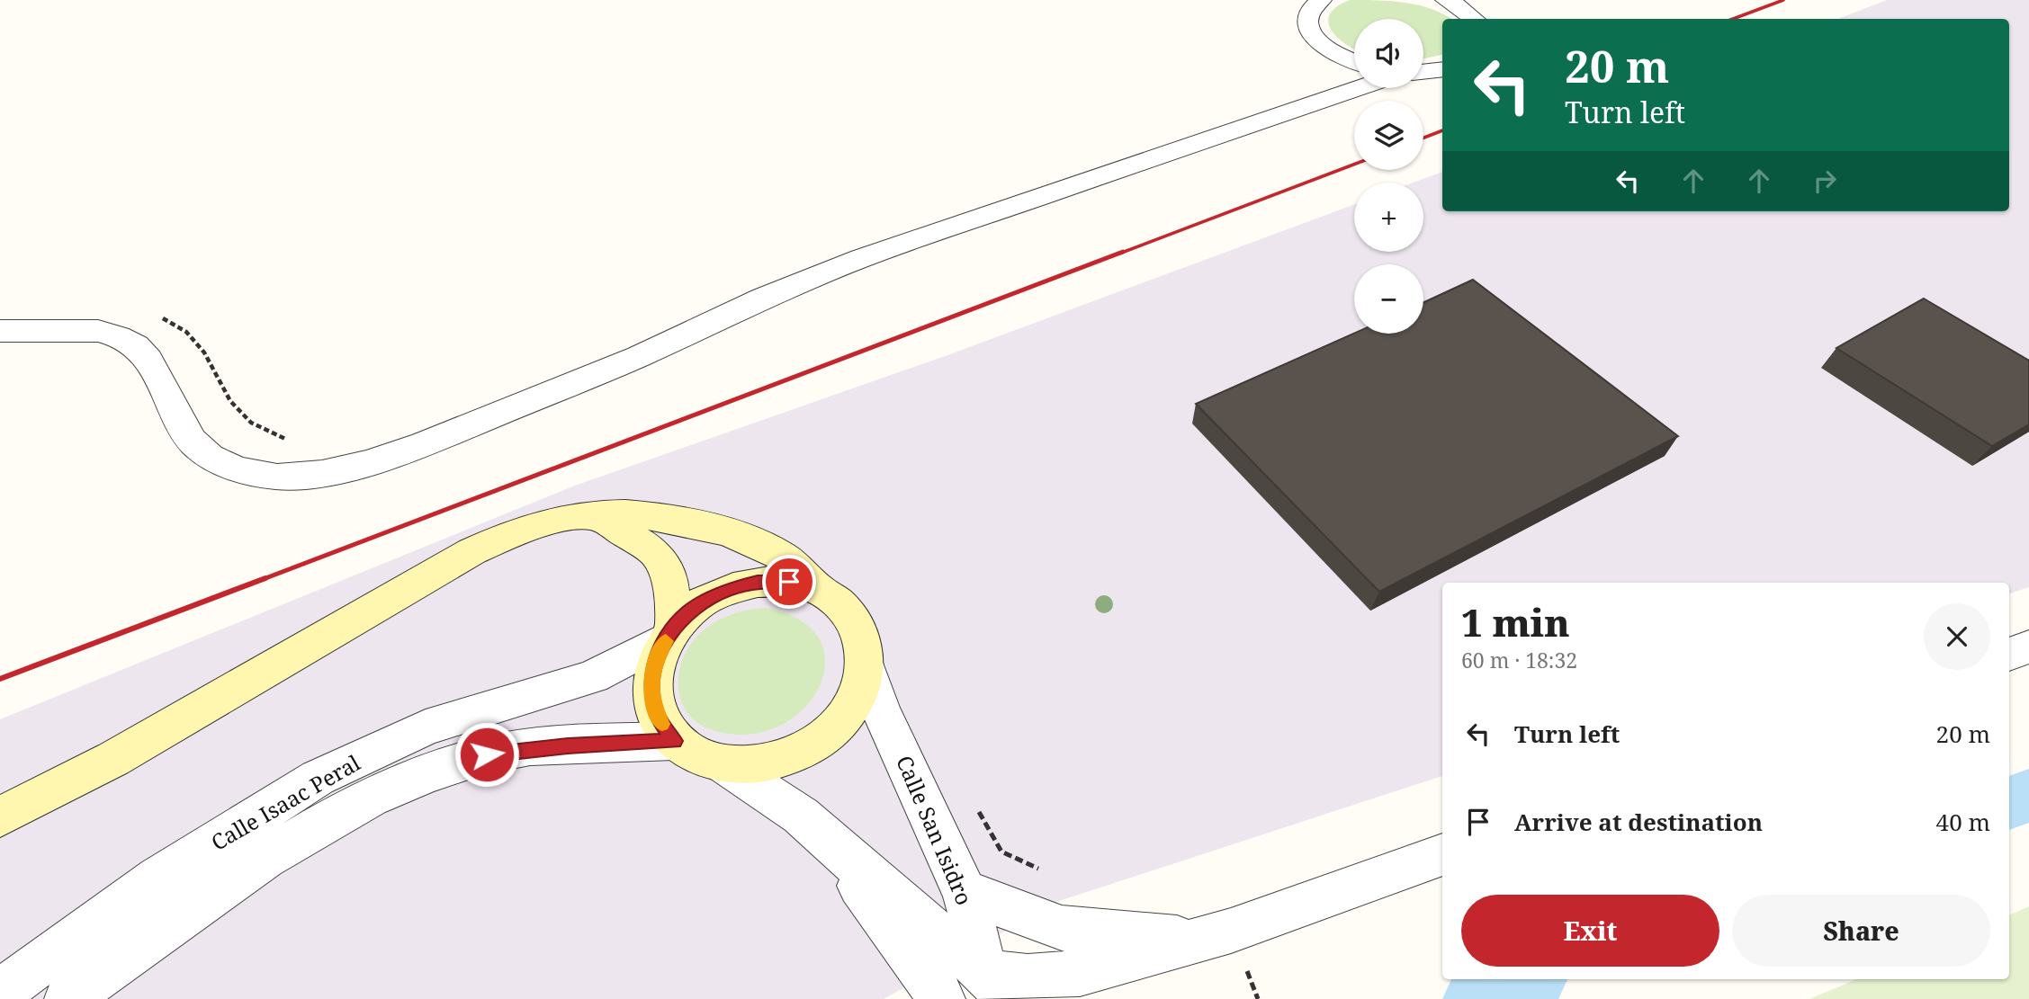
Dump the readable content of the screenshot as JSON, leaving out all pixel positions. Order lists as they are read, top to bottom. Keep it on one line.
{"streets":{"street":["Calle Isaac Peral","Calle San Isidro"]},"crossings":[["Calle Isaac Peral","Calle San Isidro"]],"page":{"map_buttons":["+","−"],"turn":["20 m","Turn left"],"heading":["1 min","60 m · 18:32"],"list":[{"name":"Turn left","value":"20 m"},{"name":"Arrive at destination","value":"40 m"}],"buttons":["Exit","Share"]}}
